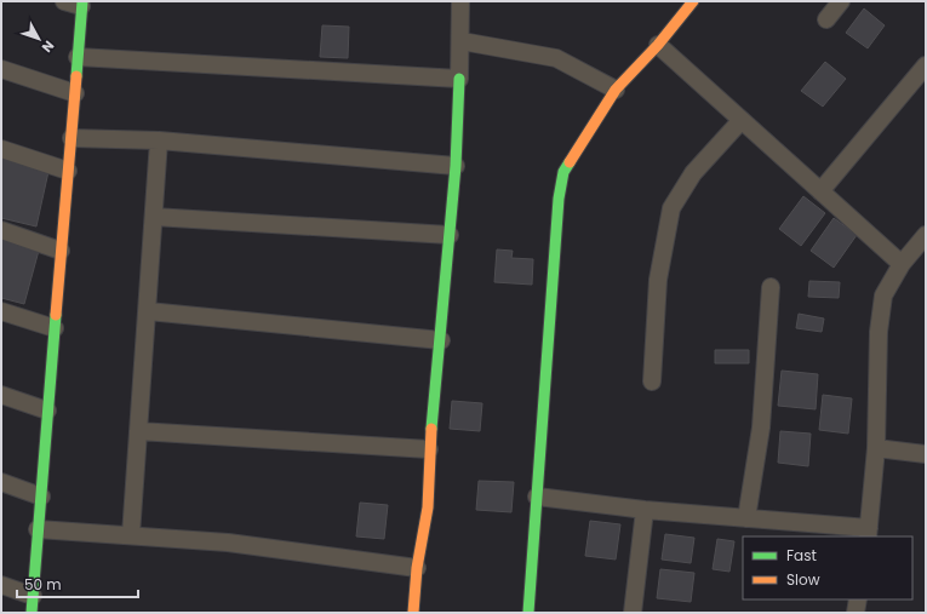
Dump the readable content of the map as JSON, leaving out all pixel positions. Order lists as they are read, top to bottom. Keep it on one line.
{"legend":["Fast","Slow"],"scale_bar":"50 m","north":"bottom right"}
